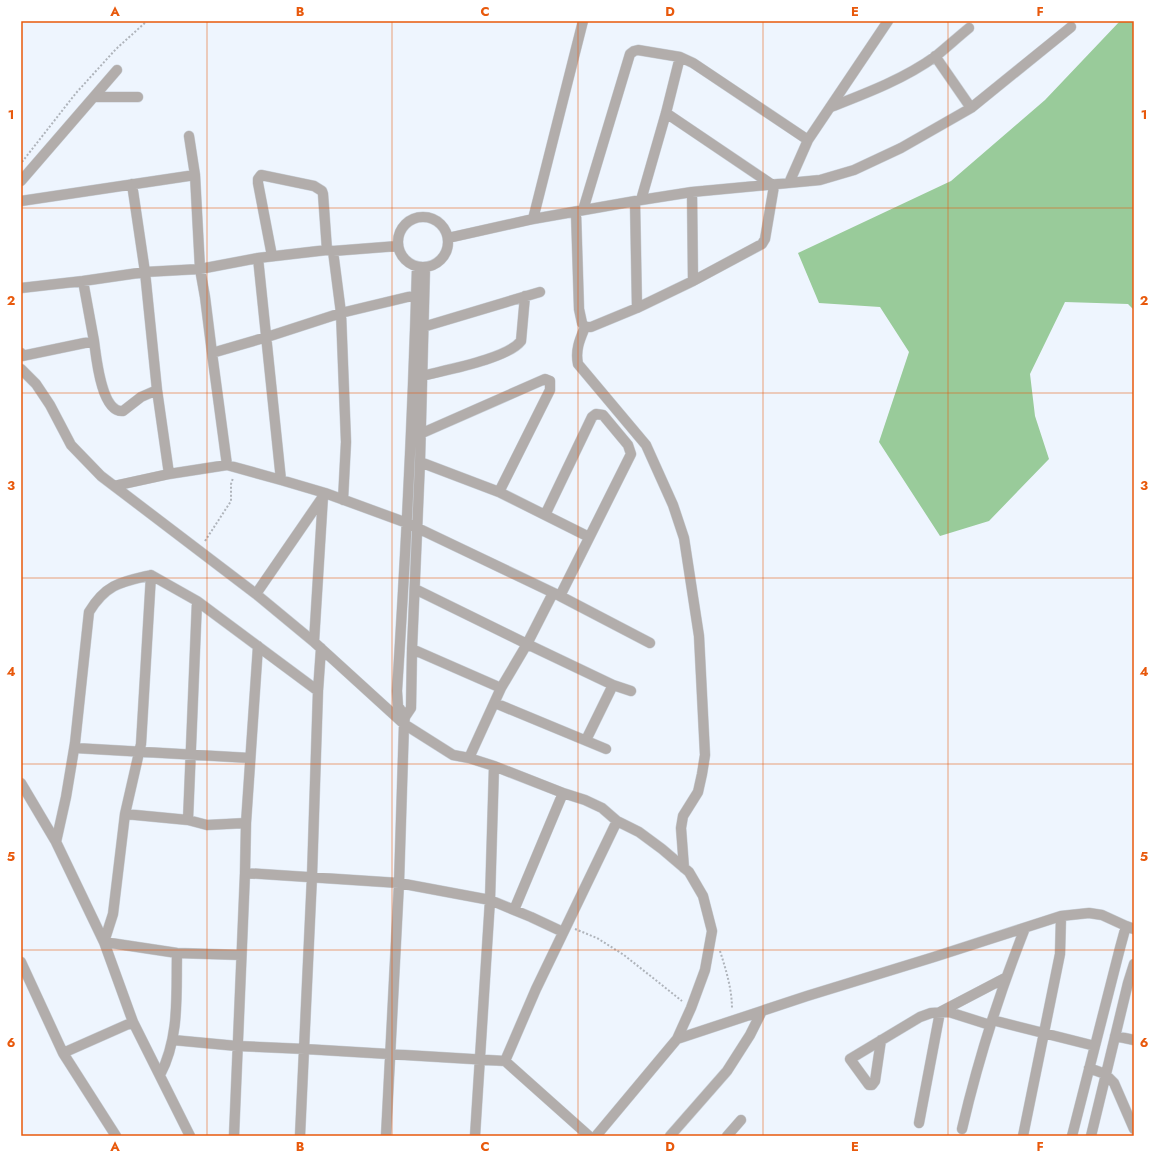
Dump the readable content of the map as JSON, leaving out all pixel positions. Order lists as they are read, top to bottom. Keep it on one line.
{"grid":{"columns":["A","B","C","D","E","F"],"rows":["1","2","3","4","5","6"]}}
